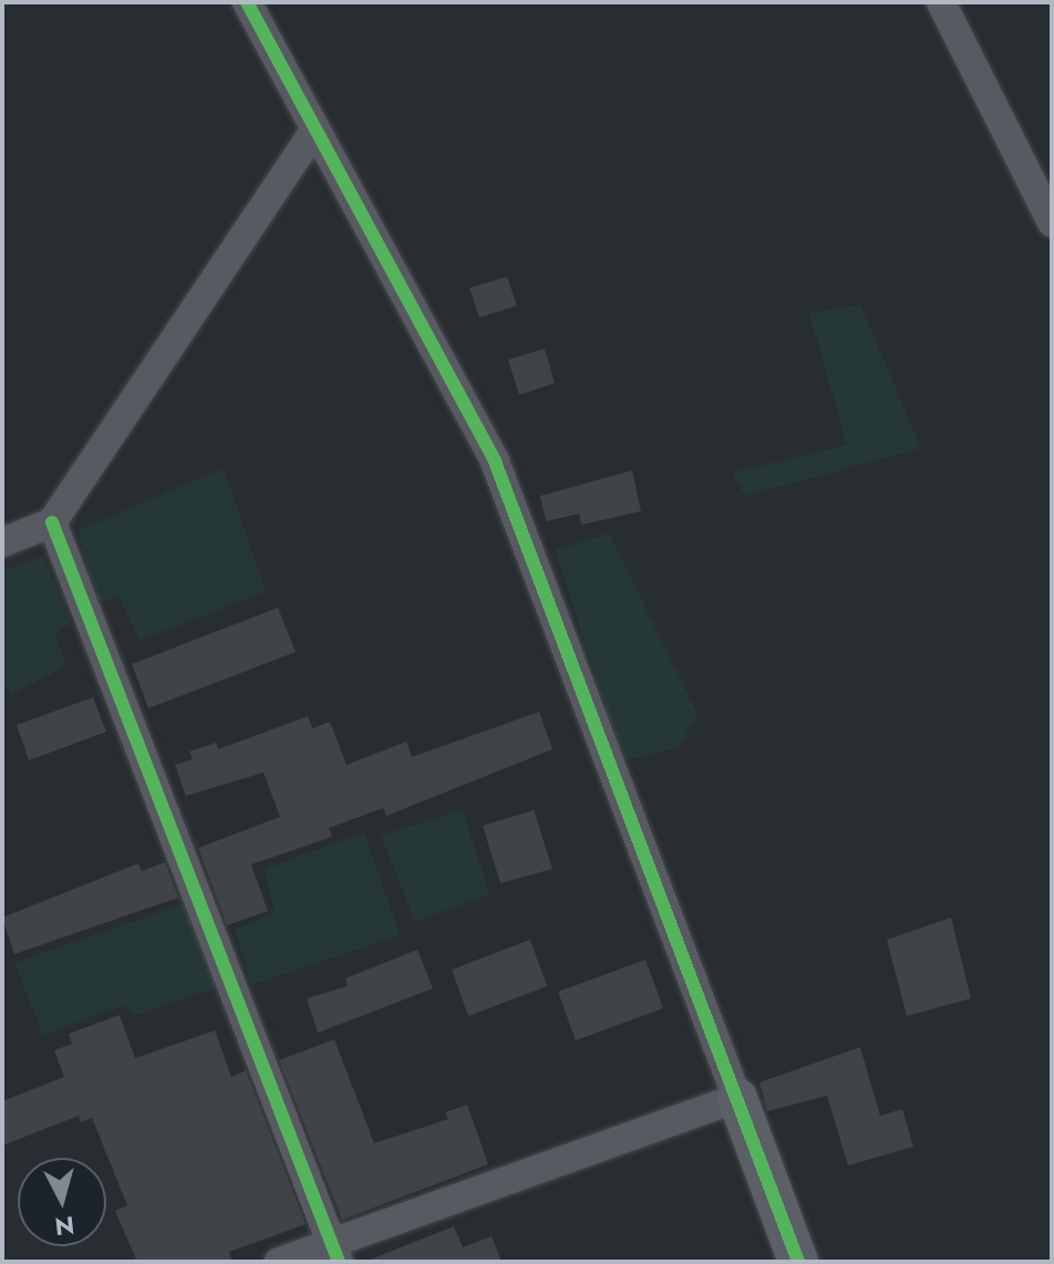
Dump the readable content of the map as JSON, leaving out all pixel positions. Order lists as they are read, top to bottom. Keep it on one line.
{"north":"bottom"}
